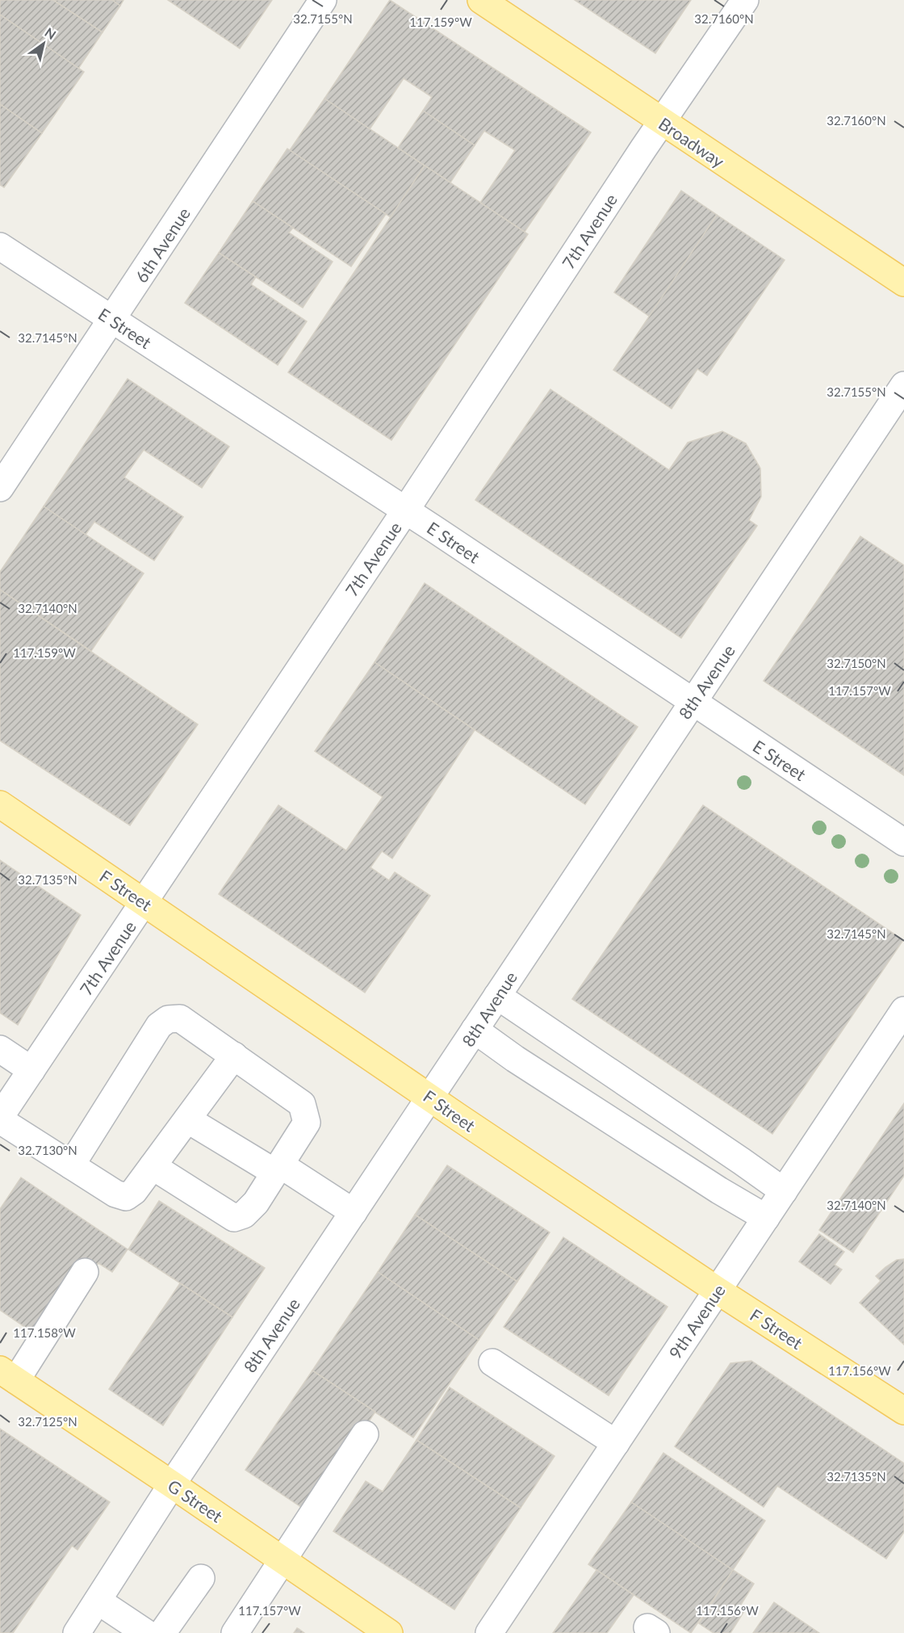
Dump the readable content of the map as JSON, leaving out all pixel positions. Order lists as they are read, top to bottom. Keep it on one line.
{"streets":{"main road":["Broadway","F Street","G Street"],"street":["7th Avenue","6th Avenue","E Street","8th Avenue","9th Avenue"]},"crossings":[["Broadway","7th Avenue"],["7th Avenue","E Street"],["7th Avenue","F Street"],["6th Avenue","E Street"],["E Street","8th Avenue"],["8th Avenue","F Street"],["8th Avenue","G Street"],["F Street","9th Avenue"]],"north":"top right","coordinates":["32.7155°N","32.7160°N","117.159°W","32.7145°N","32.7140°N","32.7150°N","117.157°W","32.7135°N","32.7130°N","117.158°W","117.156°W","32.7125°N"]}
